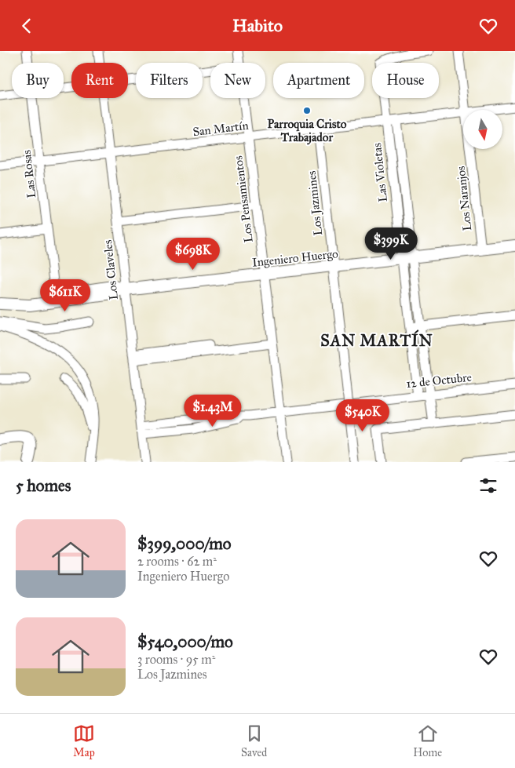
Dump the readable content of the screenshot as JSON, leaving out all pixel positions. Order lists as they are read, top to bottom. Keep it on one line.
{"streets":{"main road":["Ingeniero Huergo"],"street":["San Martín","Las Violetas","Las Rosas","Los Naranjos","Los Pensamientos","Los Jazmines","Los Claveles","12 de Octubre"]},"crossings":[["San Martín","Las Violetas"],["San Martín","Las Rosas"],["San Martín","Los Pensamientos"],["San Martín","Los Jazmines"],["San Martín","Los Claveles"],["Las Violetas","Ingeniero Huergo"],["Las Violetas","12 de Octubre"],["Las Rosas","Ingeniero Huergo"],["Los Naranjos","Ingeniero Huergo"],["Los Pensamientos","Ingeniero Huergo"],["Los Pensamientos","12 de Octubre"],["Los Jazmines","Ingeniero Huergo"],["Los Jazmines","12 de Octubre"],["Ingeniero Huergo","Los Claveles"],["Los Claveles","12 de Octubre"]],"districts":["SAN MARTÍN"],"places":["Parroquia Cristo Trabajador"],"north":"bottom","page":{"header":"Habito","chip":["Buy","Rent","Filters","New","Apartment","House"],"price":["$399K","$698K","$611K","$1.43M","$540K"],"heading":"5 homes","list":[{"name":"$399,000/mo","note":"2 rooms · 62 m² · Ingeniero Huergo"},{"name":"$540,000/mo","note":"3 rooms · 95 m² · Los Jazmines"}],"tabs":["Map","Saved","Home"]}}
